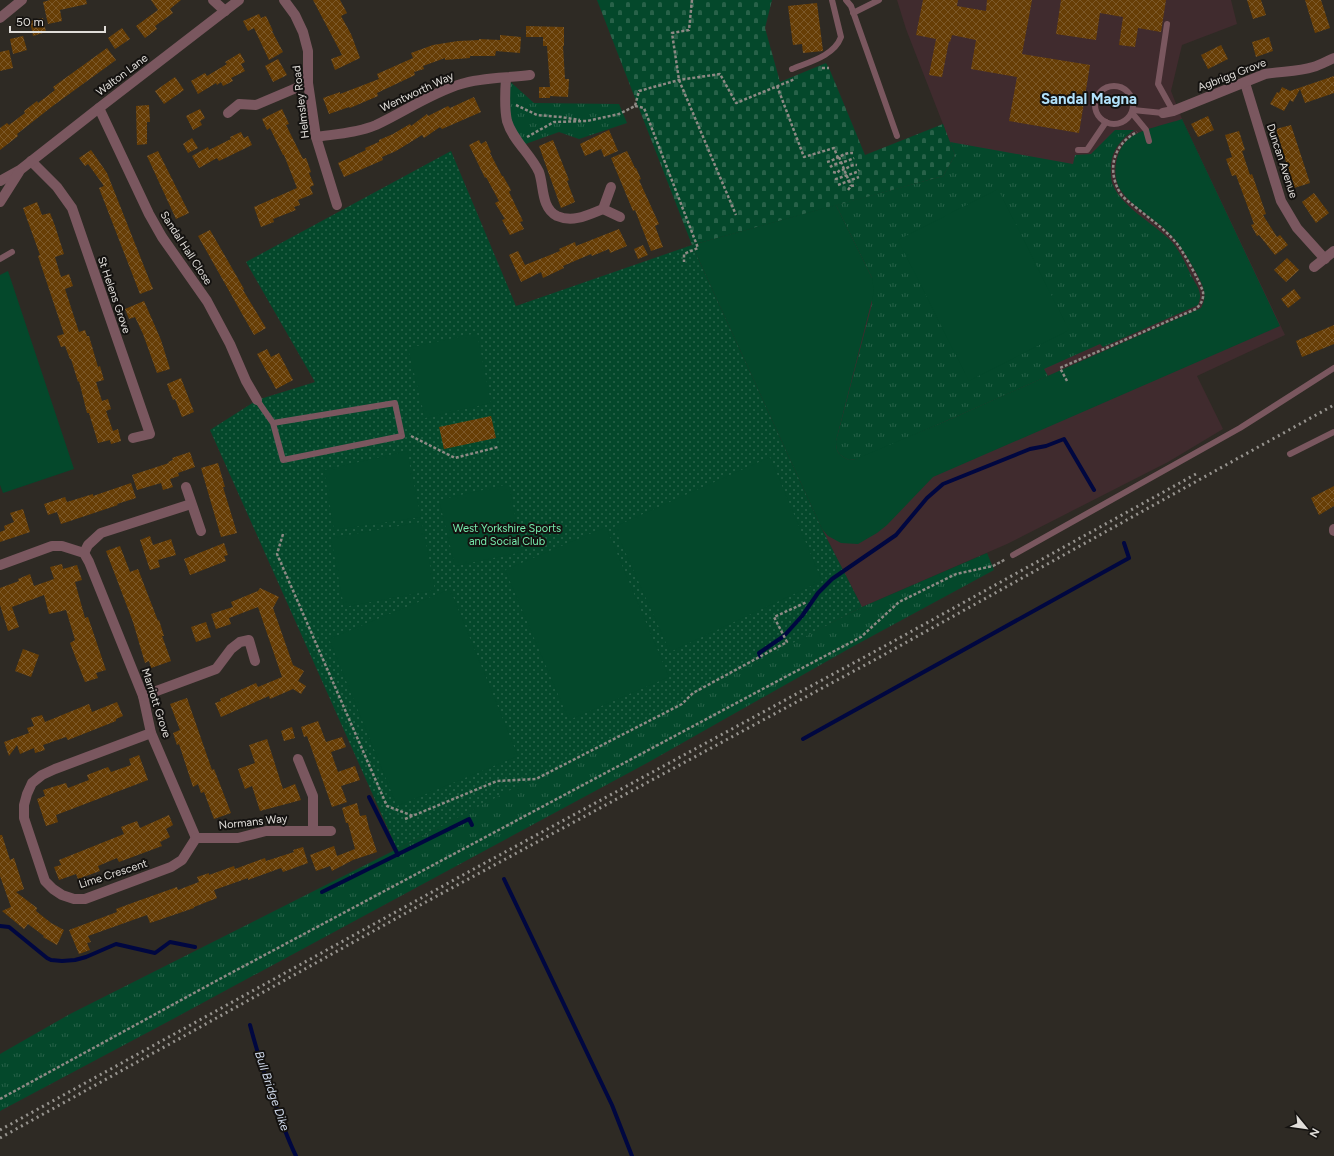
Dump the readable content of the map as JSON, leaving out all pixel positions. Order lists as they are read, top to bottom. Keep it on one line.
{"streets":{"street":["Walton Lane","Agbrigg Grove","Wentworth Way","Helmsley Road","Duncan Avenue","Sandal Hall Close","St Helens Grove","Marriott Grove","Normans Way","Lime Crescent"]},"crossings":[["Walton Lane","Sandal Hall Close"],["Walton Lane","St Helens Grove"],["Agbrigg Grove","Duncan Avenue"],["Wentworth Way","Helmsley Road"],["Marriott Grove","Normans Way"],["Marriott Grove","Lime Crescent"],["Normans Way","Lime Crescent"]],"districts":["Sandal Magna"],"water":["Bull Bridge Dike"],"parks":["West Yorkshire Sports and Social Club"],"scale_bar":"50 m","north":"bottom right"}
